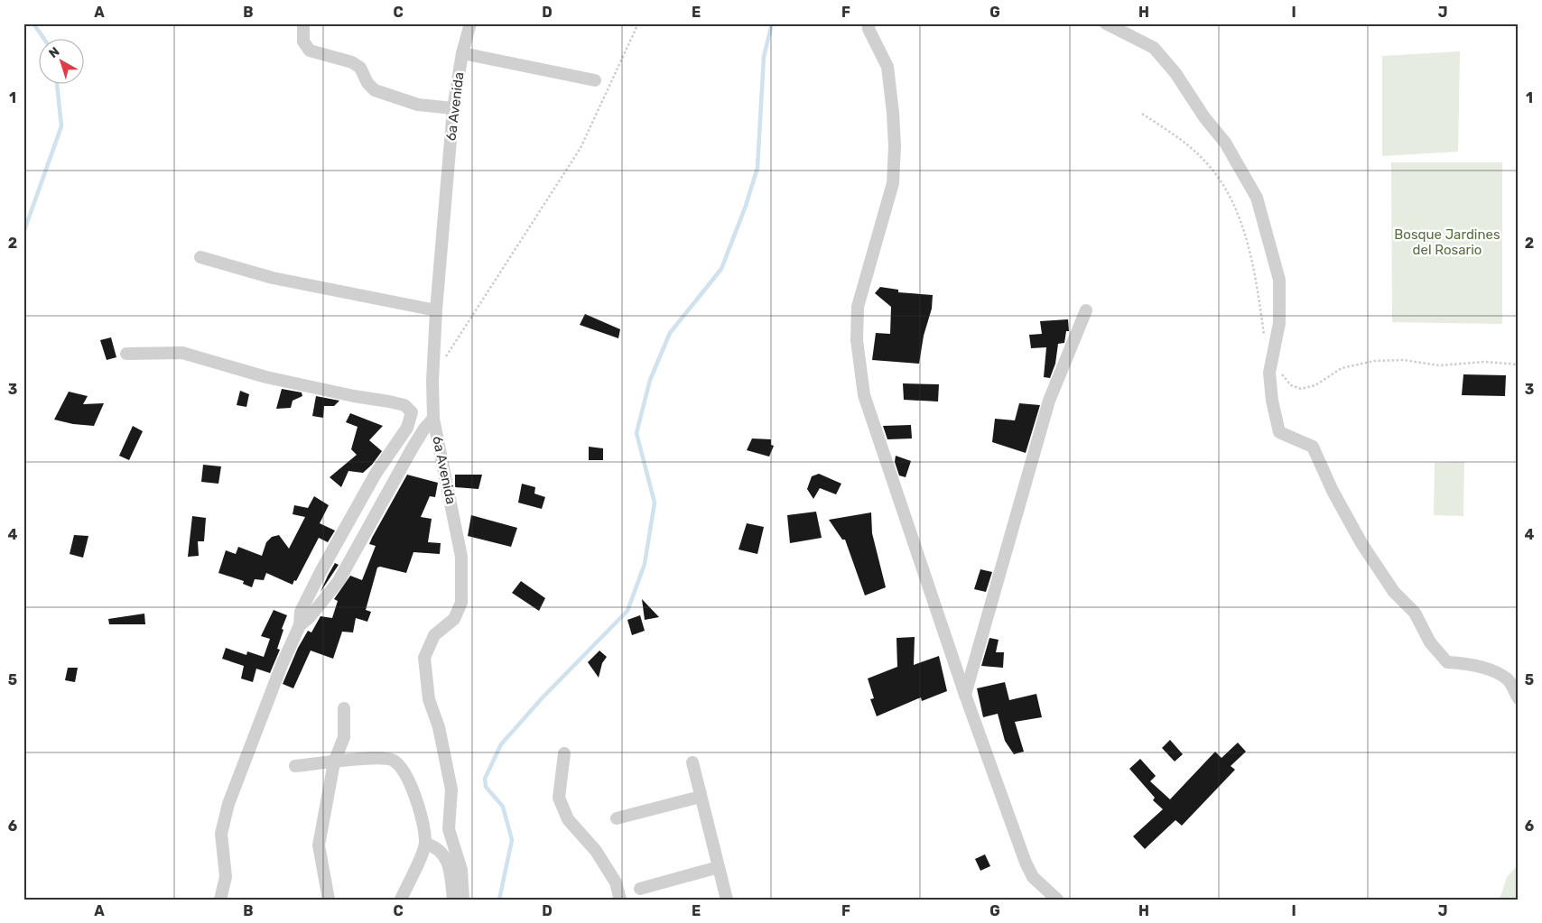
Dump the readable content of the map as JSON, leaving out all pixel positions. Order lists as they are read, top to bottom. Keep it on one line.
{"streets":{"street":["6a Avenida"]},"parks":["Bosque Jardines del Rosario"],"north":"top left","grid":{"columns":["A","B","C","D","E","F","G","H","I","J"],"rows":["1","2","3","4","5","6"]}}
